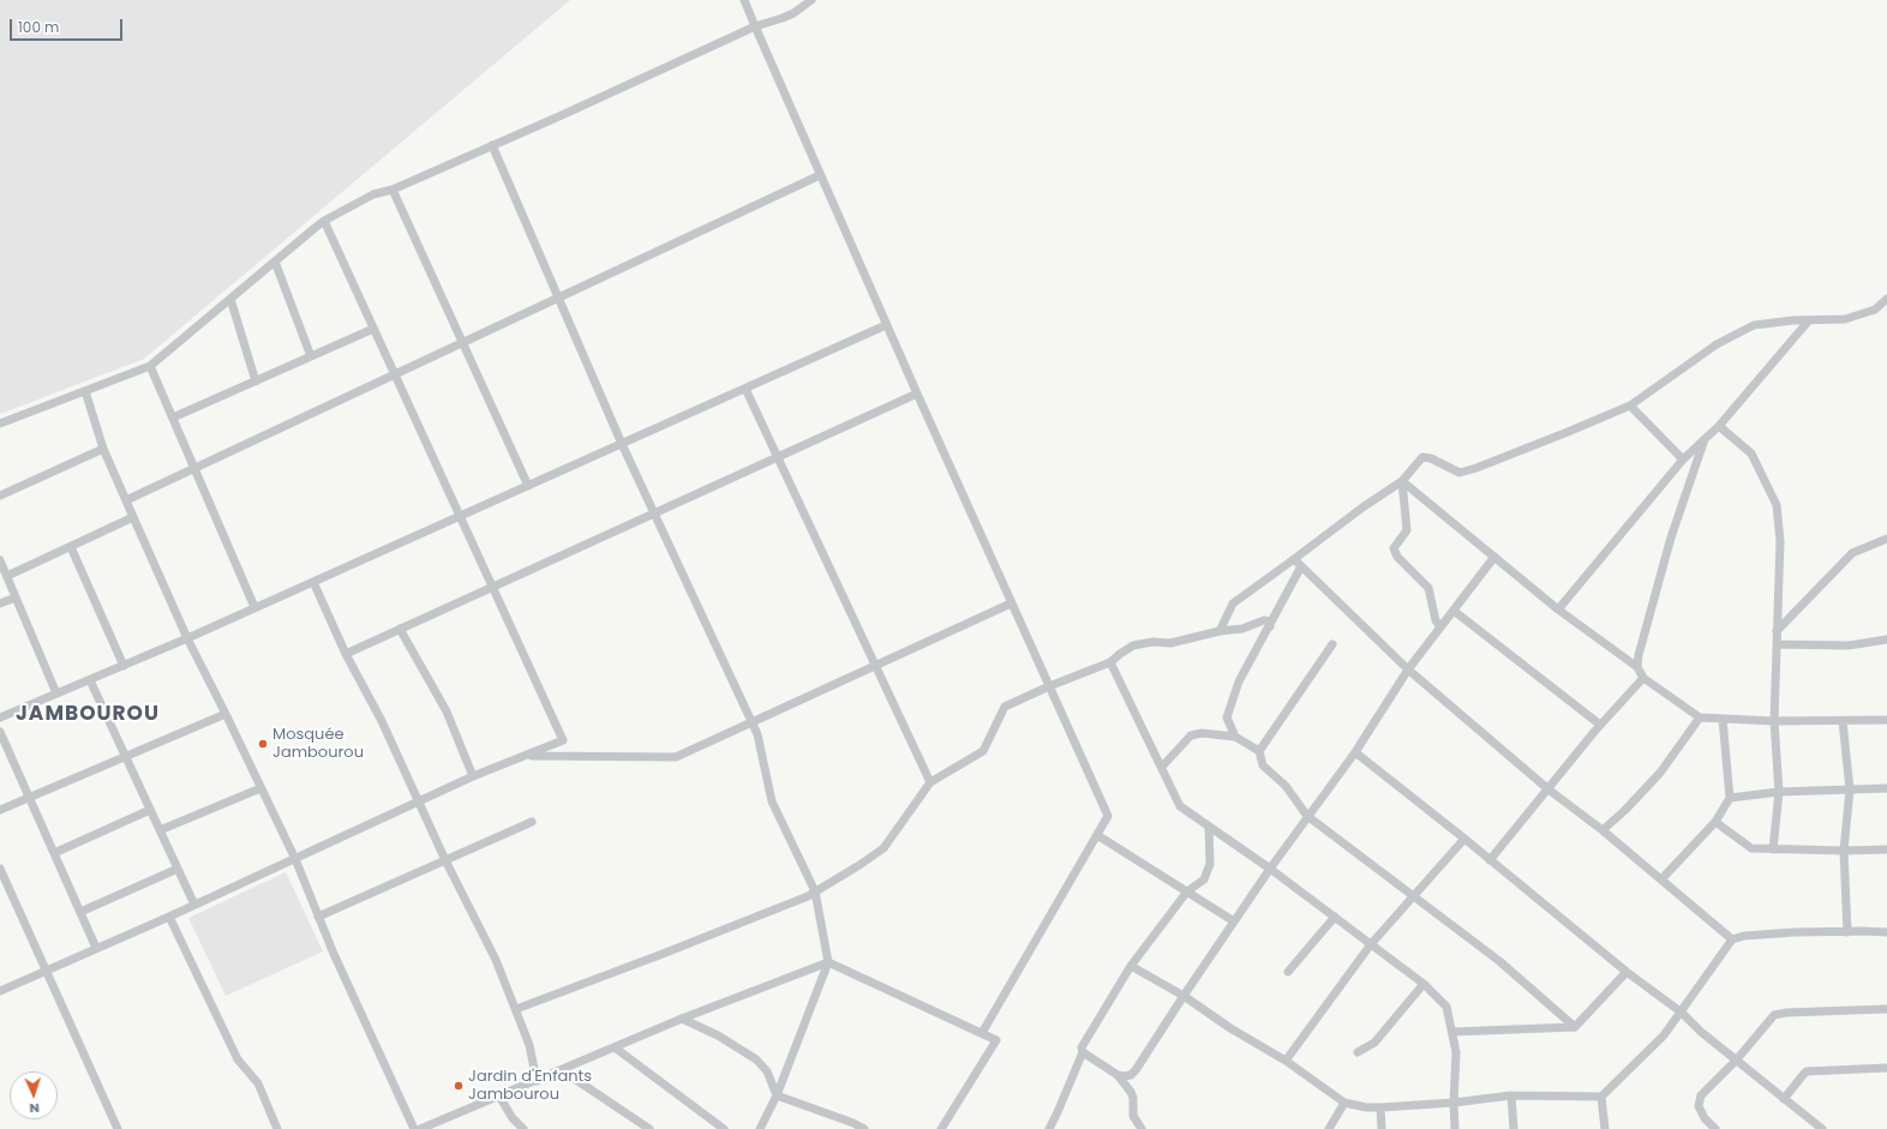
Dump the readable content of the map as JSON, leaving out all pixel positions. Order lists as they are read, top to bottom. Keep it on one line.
{"districts":["JAMBOUROU"],"places":["Mosquée Jambourou","Jardin d'Enfants Jambourou"],"scale_bar":"100 m","north":"bottom"}
